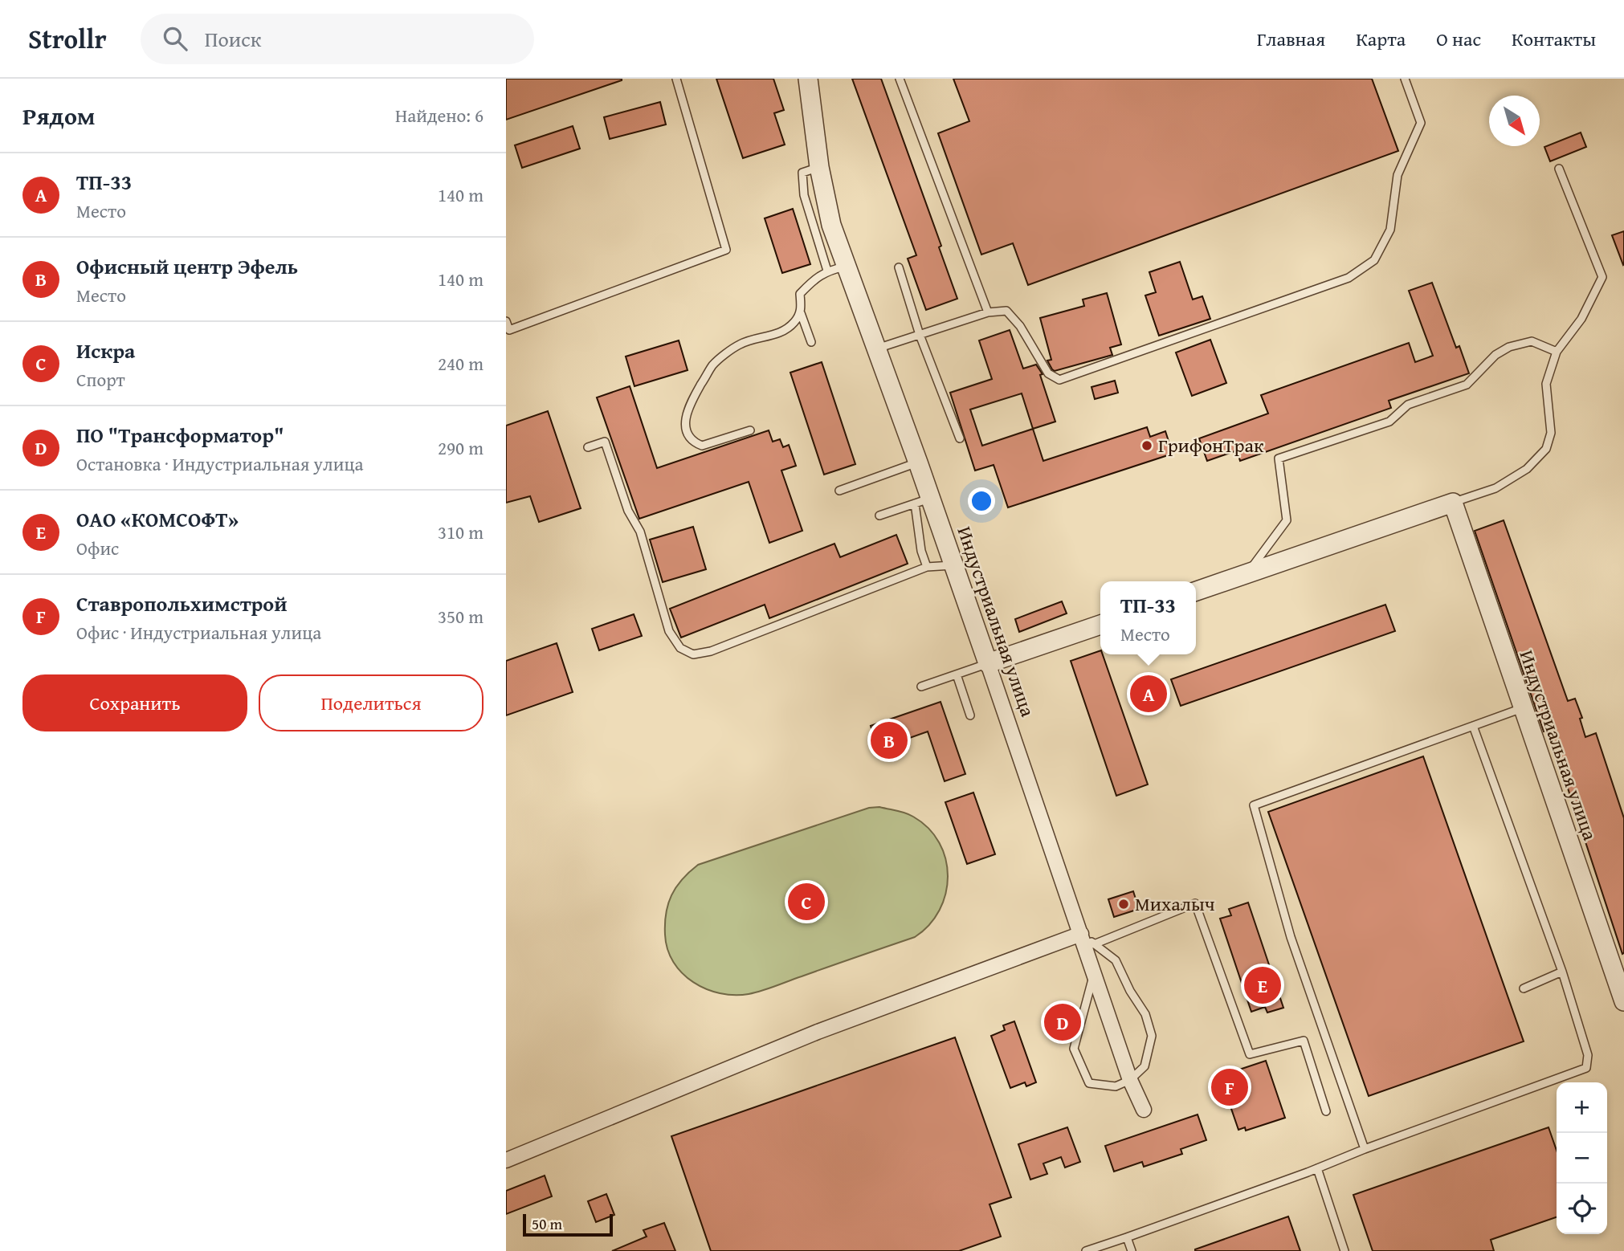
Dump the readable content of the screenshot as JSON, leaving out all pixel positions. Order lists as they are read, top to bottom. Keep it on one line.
{"streets":{"street":["Индустриальная улица"]},"places":["ГрифонТрак","Михалыч"],"scale_bar":"50 m","north":"bottom right","page":{"header":"Strollr","search":"Поиск","nav":["Главная","Карта","О нас","Контакты"],"heading":["Рядом","Найдено: 6"],"list":[{"mark":"A","name":"ТП-33","note":"Место","value":"140 m"},{"mark":"B","name":"Офисный центр Эфель","note":"Место","value":"140 m"},{"mark":"C","name":"Искра","note":"Спорт","value":"240 m"},{"mark":"D","name":"ПО \"Трансформатор\"","note":"Остановка · Индустриальная улица","value":"290 m"},{"mark":"E","name":"ОАО «КОМСОФТ»","note":"Офис","value":"310 m"},{"mark":"F","name":"Ставропольхимстрой","note":"Офис · Индустриальная улица","value":"350 m"}],"popup":["ТП-33","Место"],"buttons":["Сохранить","Поделиться"],"pins":["A","B","C","E","D","F"],"map_buttons":["+","−"],"scale":"50 m"}}
